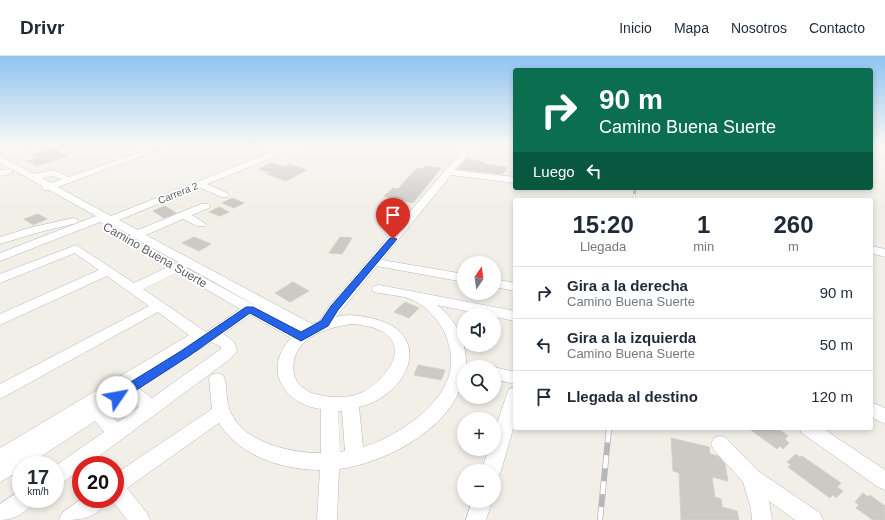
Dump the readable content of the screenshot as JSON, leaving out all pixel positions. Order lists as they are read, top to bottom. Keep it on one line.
{"streets":{"street":["Carrera 2","Camino Buena Suerte"]},"crossings":[["Carrera 2","Camino Buena Suerte"]],"north":"top","page":{"header":"Drivr","nav":["Inicio","Mapa","Nosotros","Contacto"],"turn":["90 m","Camino Buena Suerte"],"then":"Luego","eta":["15:20","Llegada","1","min","260","m"],"map_buttons":["+","−"],"list":[{"name":"Gira a la derecha","note":"Camino Buena Suerte","value":"90 m"},{"name":"Gira a la izquierda","note":"Camino Buena Suerte","value":"50 m"},{"name":"Llegada al destino","value":"120 m"}],"speed":"17 km/h","limit":"20"}}
